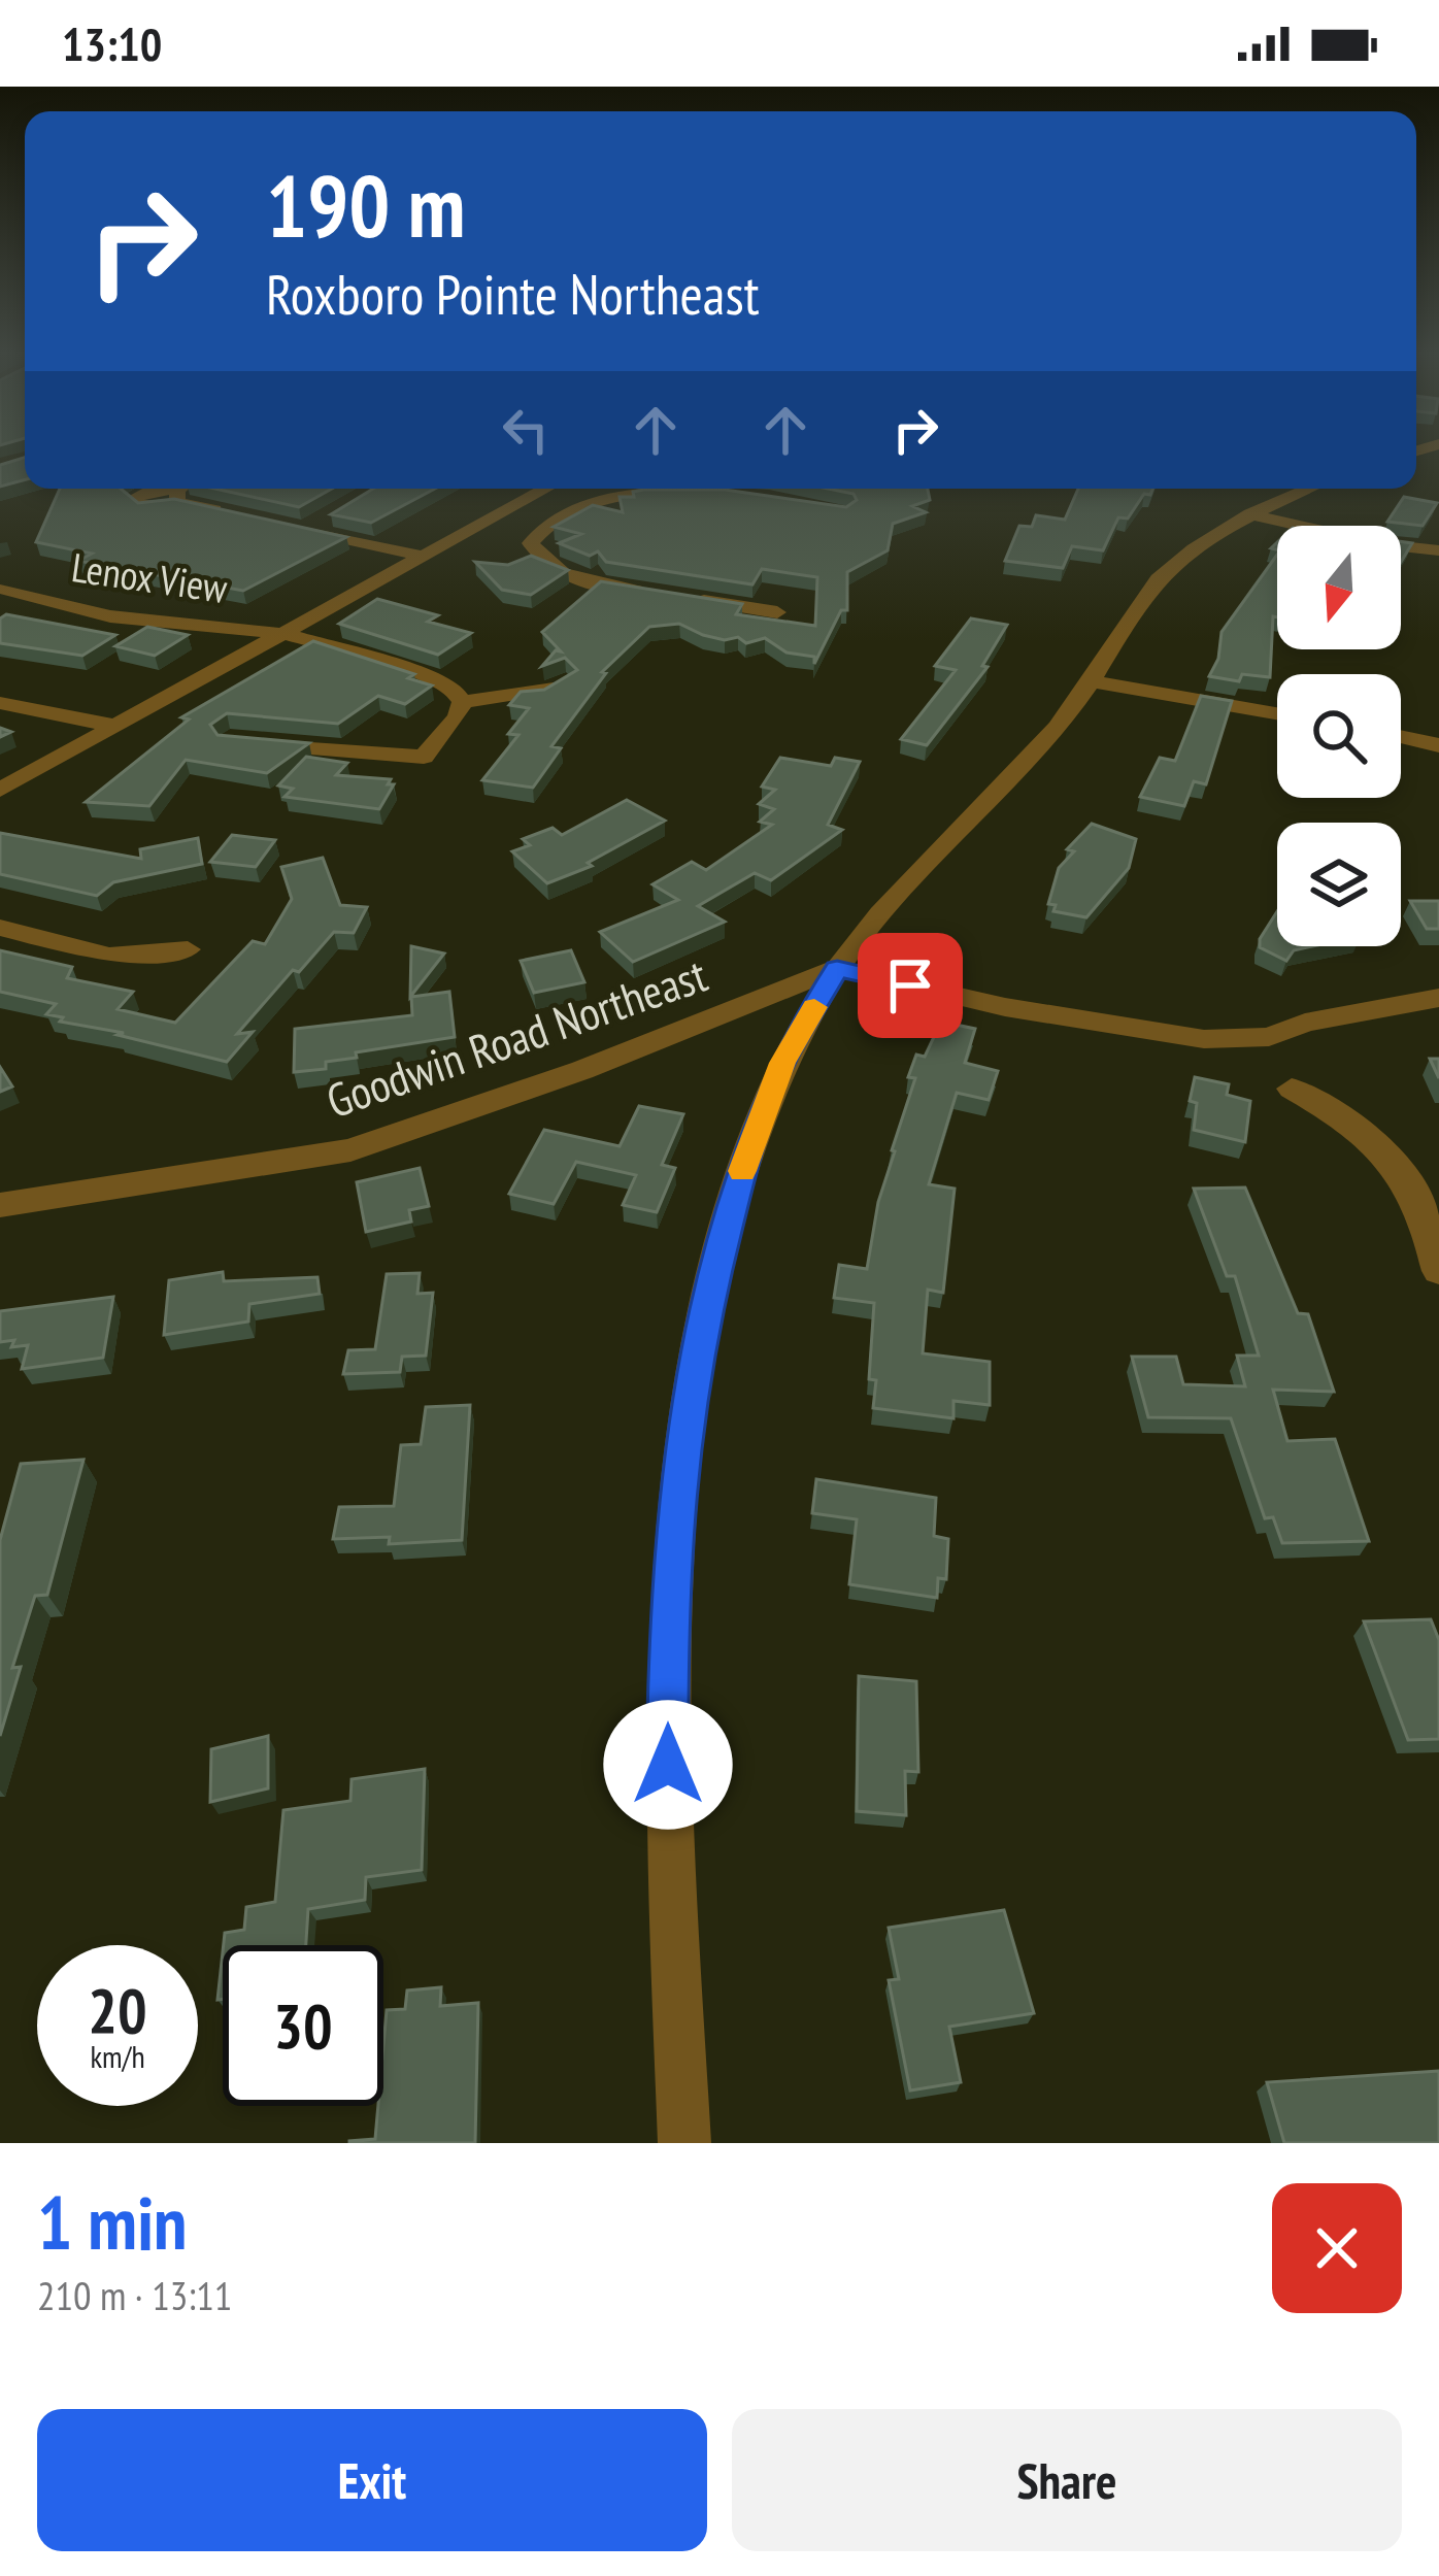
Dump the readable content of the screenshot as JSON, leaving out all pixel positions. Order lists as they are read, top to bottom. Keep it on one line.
{"streets":{"street":["Lenox View","Goodwin Road Northeast"]},"north":"bottom","page":{"status":"13:10","turn":["190 m","Roxboro Pointe Northeast"],"speed":"20 km/h","limit":"30","heading":["1 min","210 m · 13:11"],"buttons":["Exit","Share"]}}
